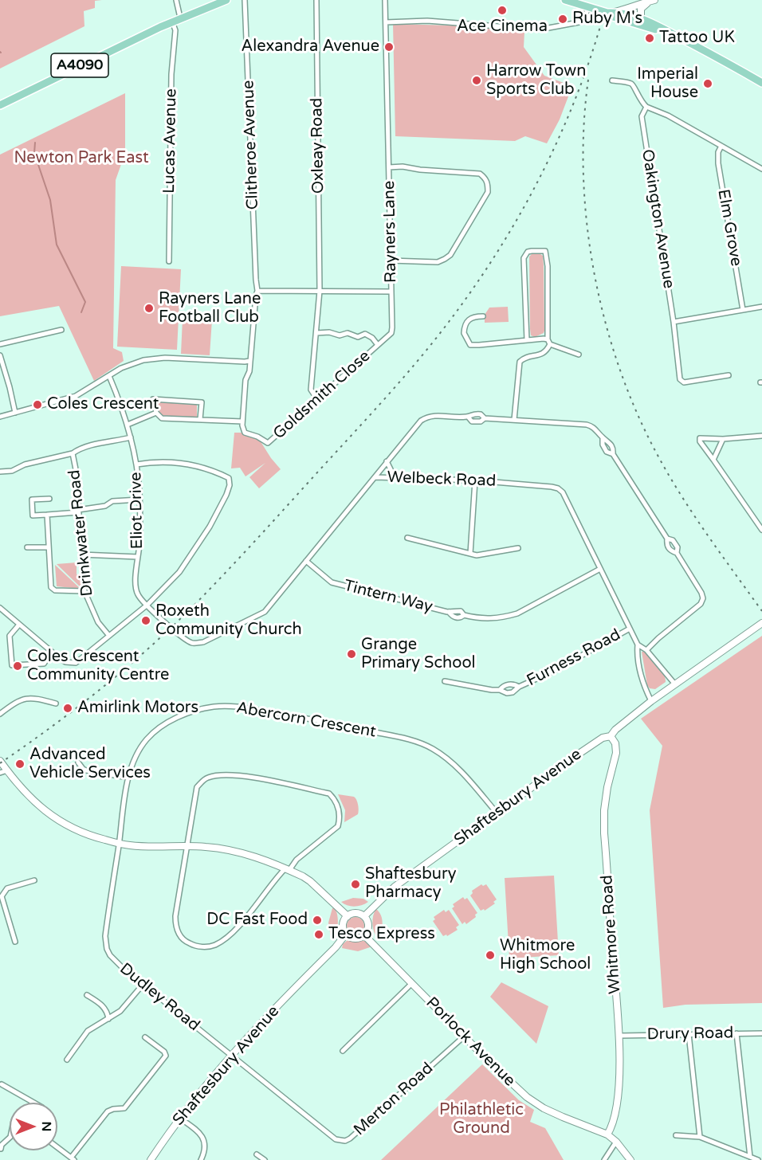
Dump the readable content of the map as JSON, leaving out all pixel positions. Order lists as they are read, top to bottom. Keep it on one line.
{"streets":{"main road":["A4090"],"street":["Lucas Avenue","Clitheroe Avenue","Oxleay Road","Oakington Avenue","Elm Grove","Rayners Lane","Goldsmith Close","Welbeck Road","Eliot Drive","Drinkwater Road","Tintern Way","Furness Road","Abercorn Crescent","Shaftesbury Avenue","Whitmore Road","Dudley Road","Drury Road","Porlock Avenue","Merton Road"]},"crossings":[["A4090","Lucas Avenue"],["Clitheroe Avenue","Rayners Lane"],["Oxleay Road","Rayners Lane"],["Oxleay Road","Goldsmith Close"],["Rayners Lane","Goldsmith Close"],["Welbeck Road","Eliot Drive"],["Welbeck Road","Tintern Way"],["Welbeck Road","Furness Road"],["Welbeck Road","Shaftesbury Avenue"],["Abercorn Crescent","Shaftesbury Avenue"],["Abercorn Crescent","Dudley Road"],["Shaftesbury Avenue","Whitmore Road"],["Shaftesbury Avenue","Dudley Road"],["Shaftesbury Avenue","Porlock Avenue"],["Shaftesbury Avenue","Merton Road"],["Whitmore Road","Drury Road"],["Whitmore Road","Porlock Avenue"],["Dudley Road","Merton Road"],["Porlock Avenue","Merton Road"]],"parks":["Newton Park East","Philathletic Ground"],"places":["Ace Cinema","Ruby M's","Tattoo UK","Alexandra Avenue","Harrow Town Sports Club","Imperial House","Rayners Lane Football Club","Coles Crescent","Roxeth Community Church","Grange Primary School","Coles Crescent Community Centre","Amirlink Motors","Advanced Vehicle Services","Shaftesbury Pharmacy","DC Fast Food","Tesco Express","Whitmore High School"],"north":"right"}
